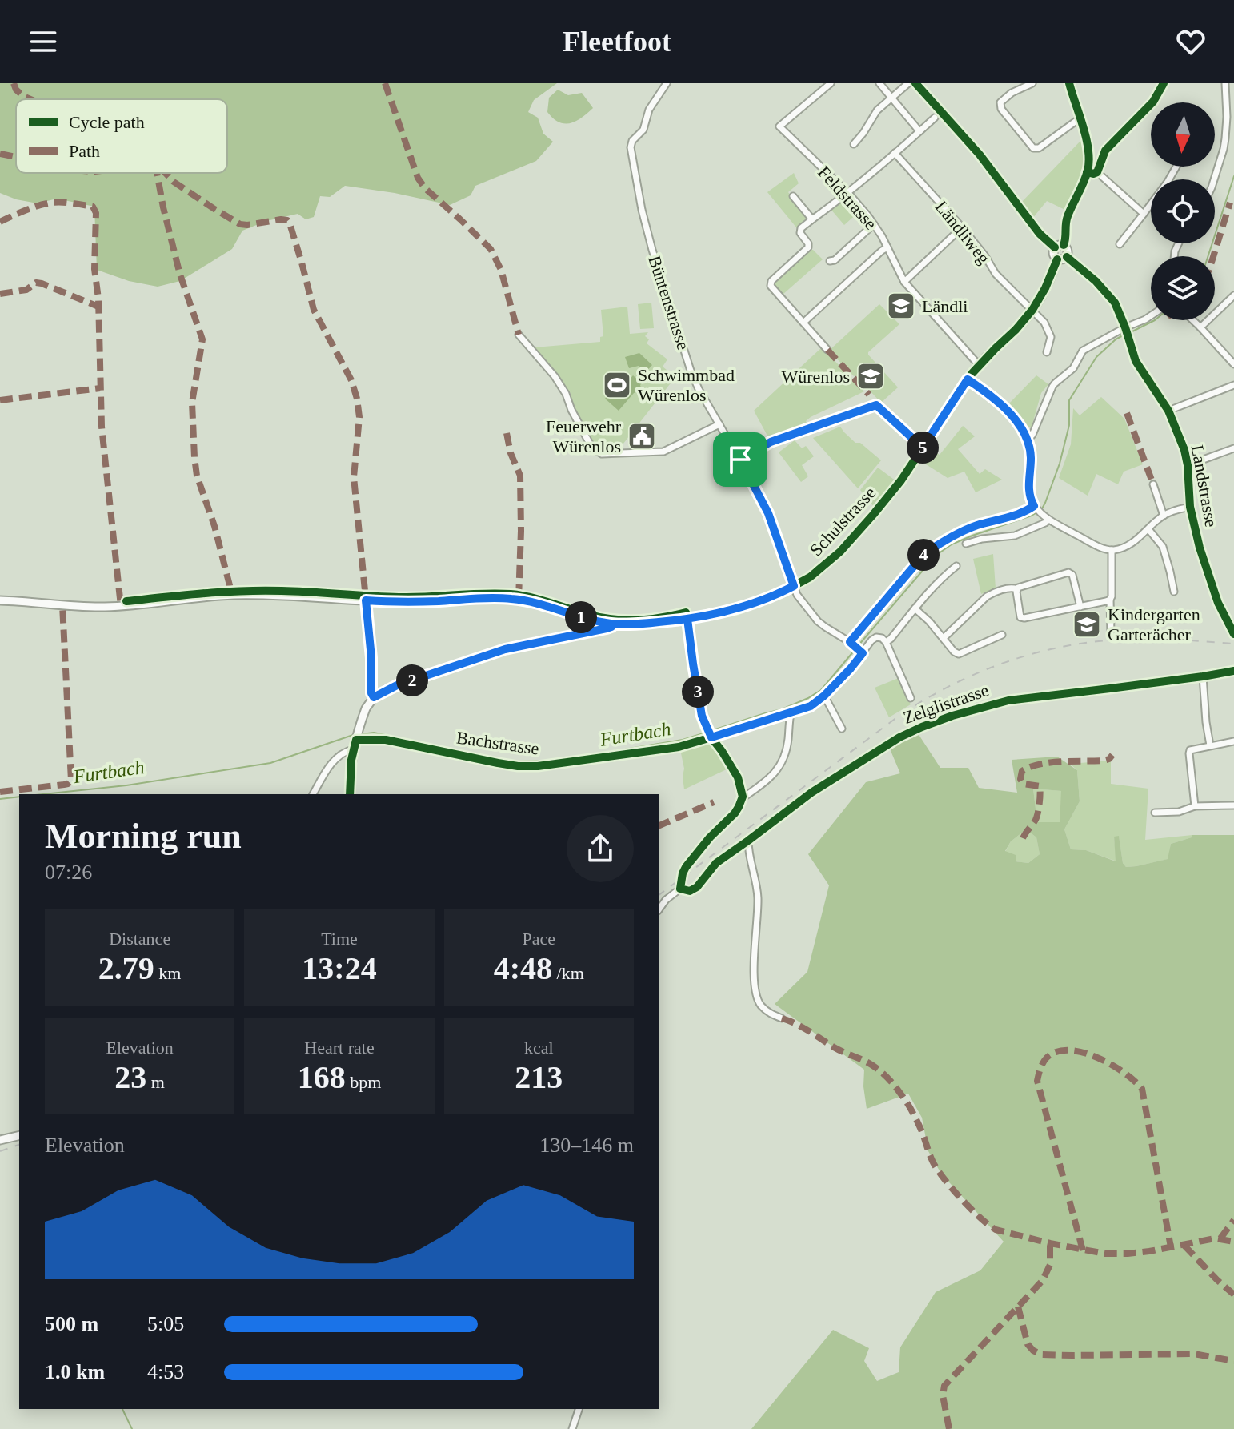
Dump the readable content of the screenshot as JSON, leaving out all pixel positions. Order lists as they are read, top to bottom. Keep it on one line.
{"streets":{"street":["Feldstrasse","Ländliweg","Büntenstrasse","Landstrasse","Schulstrasse","Zelglistrasse","Bachstrasse"]},"crossings":[["Feldstrasse","Schulstrasse"],["Ländliweg","Schulstrasse"],["Büntenstrasse","Schulstrasse"],["Landstrasse","Schulstrasse"]],"water":["Furtbach"],"places":{"school or university":["Ländli","Würenlos","Kindergarten Garterächer"],"sports":["Schwimmbad Würenlos"],"public building":["Feuerwehr Würenlos"]},"legend":["Cycle path","Path"],"north":"bottom","page":{"header":"Fleetfoot","pins":["5","4","1","2","3"],"heading":["Morning run","07:26"],"stats":[["Distance","2.79 km"],["Time","13:24"],["Pace","4:48 /km"],["Elevation","23 m"],["Heart rate","168 bpm"],["kcal","213"]],"chart":["Elevation","130–146 m"],"list":[{"name":"500 m","note":"5:05"},{"name":"1.0 km","note":"4:53"}]}}
